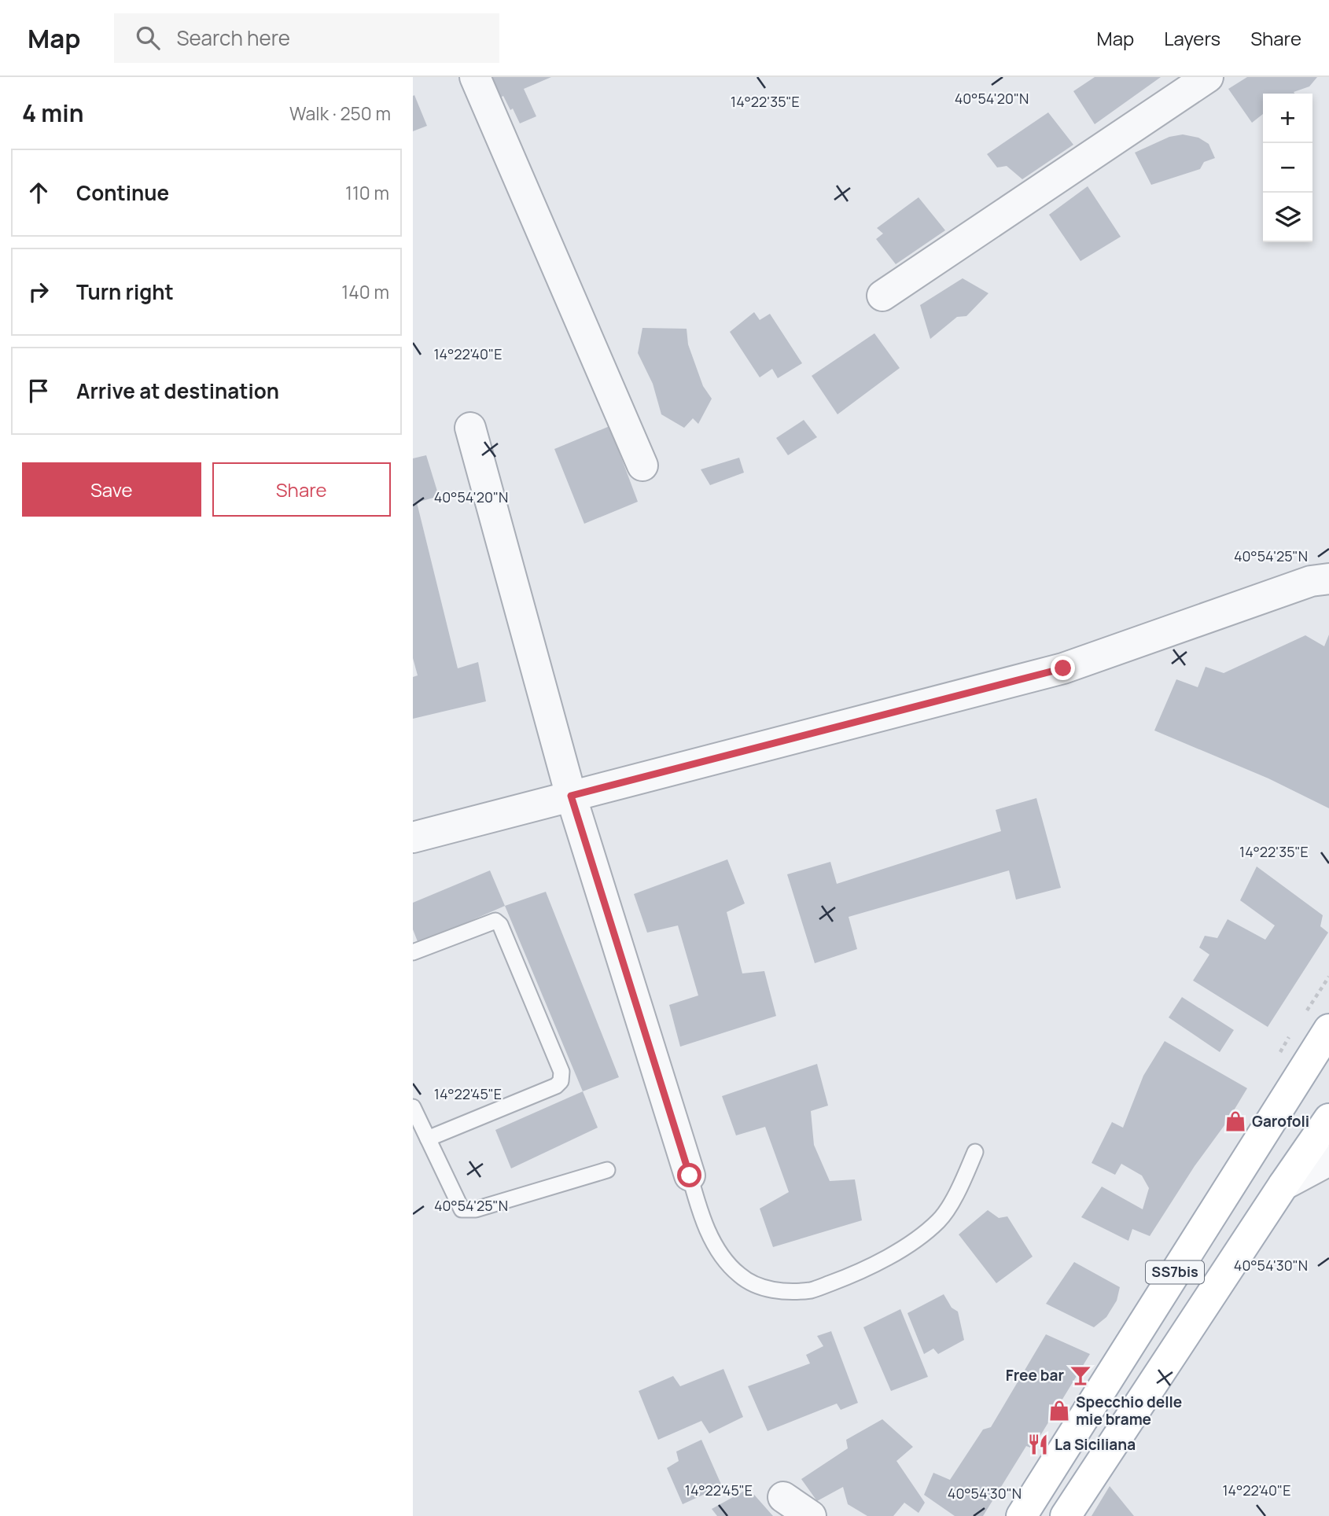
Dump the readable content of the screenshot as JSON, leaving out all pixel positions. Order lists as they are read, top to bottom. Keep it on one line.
{"streets":{"main road":["SS7bis"]},"places":{"shop":["Garofoli","Specchio delle mie brame"],"bar":["Free bar"],"restaurant":["La Siciliana"]},"page":{"header":"Map","search":"Search here","nav":["Map","Layers","Share"],"heading":["4 min","Walk · 250 m"],"map_buttons":["+","−"],"list":[["Continue","110 m"],["Turn right","140 m"],"Arrive at destination"],"buttons":["Save","Share"]},"coordinates":["40°54'20\"N","14°22'35\"E","14°22'40\"E","40°54'25\"N","14°22'45\"E","40°54'30\"N"]}
